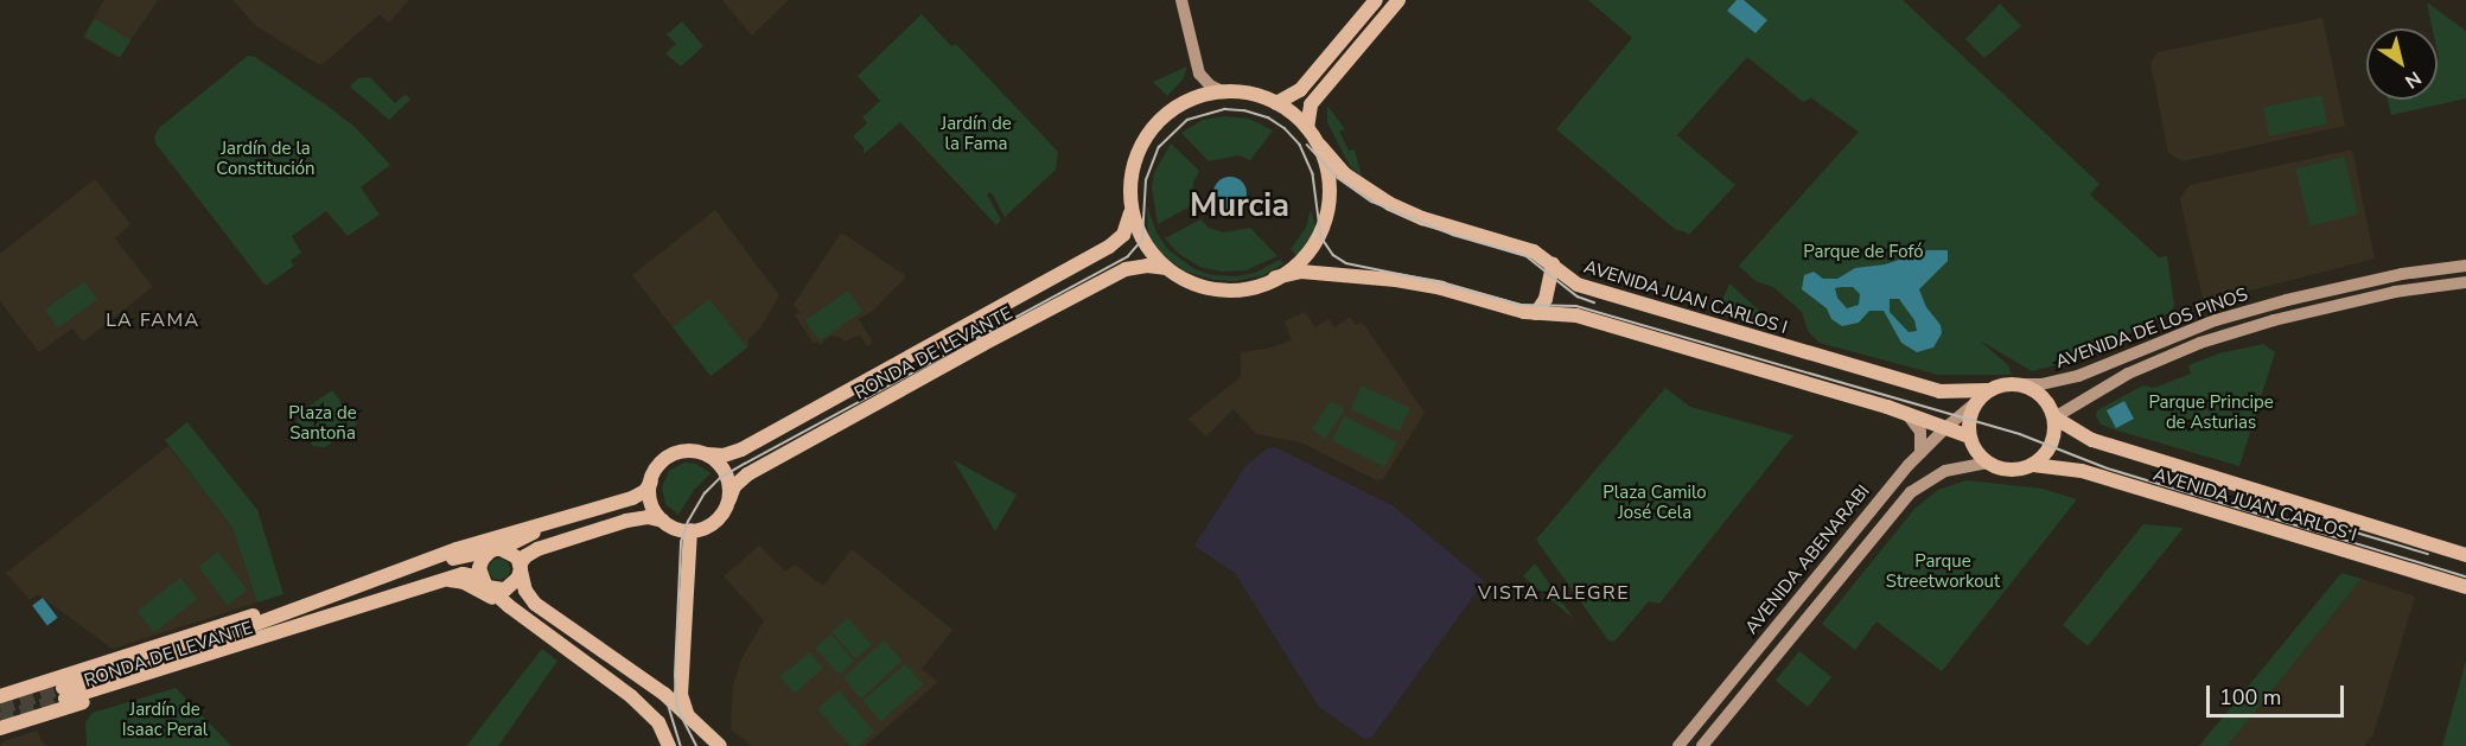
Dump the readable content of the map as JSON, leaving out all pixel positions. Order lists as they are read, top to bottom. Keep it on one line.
{"streets":{"main road":["AVENIDA JUAN CARLOS I","AVENIDA DE LOS PINOS","RONDA DE LEVANTE","AVENIDA ABENARABI"]},"crossings":[["AVENIDA JUAN CARLOS I","AVENIDA DE LOS PINOS"],["AVENIDA JUAN CARLOS I","RONDA DE LEVANTE"],["AVENIDA JUAN CARLOS I","AVENIDA ABENARABI"],["AVENIDA DE LOS PINOS","AVENIDA ABENARABI"]],"districts":["Murcia","LA FAMA","VISTA ALEGRE"],"parks":["Jardín de la Fama","Jardín de la Constitución","Parque de Fofó","Parque Principe de Asturias","Plaza de Santoña","Plaza Camilo José Cela","Parque Streetworkout","Jardín de Isaac Peral"],"scale_bar":"100 m","north":"bottom right"}
